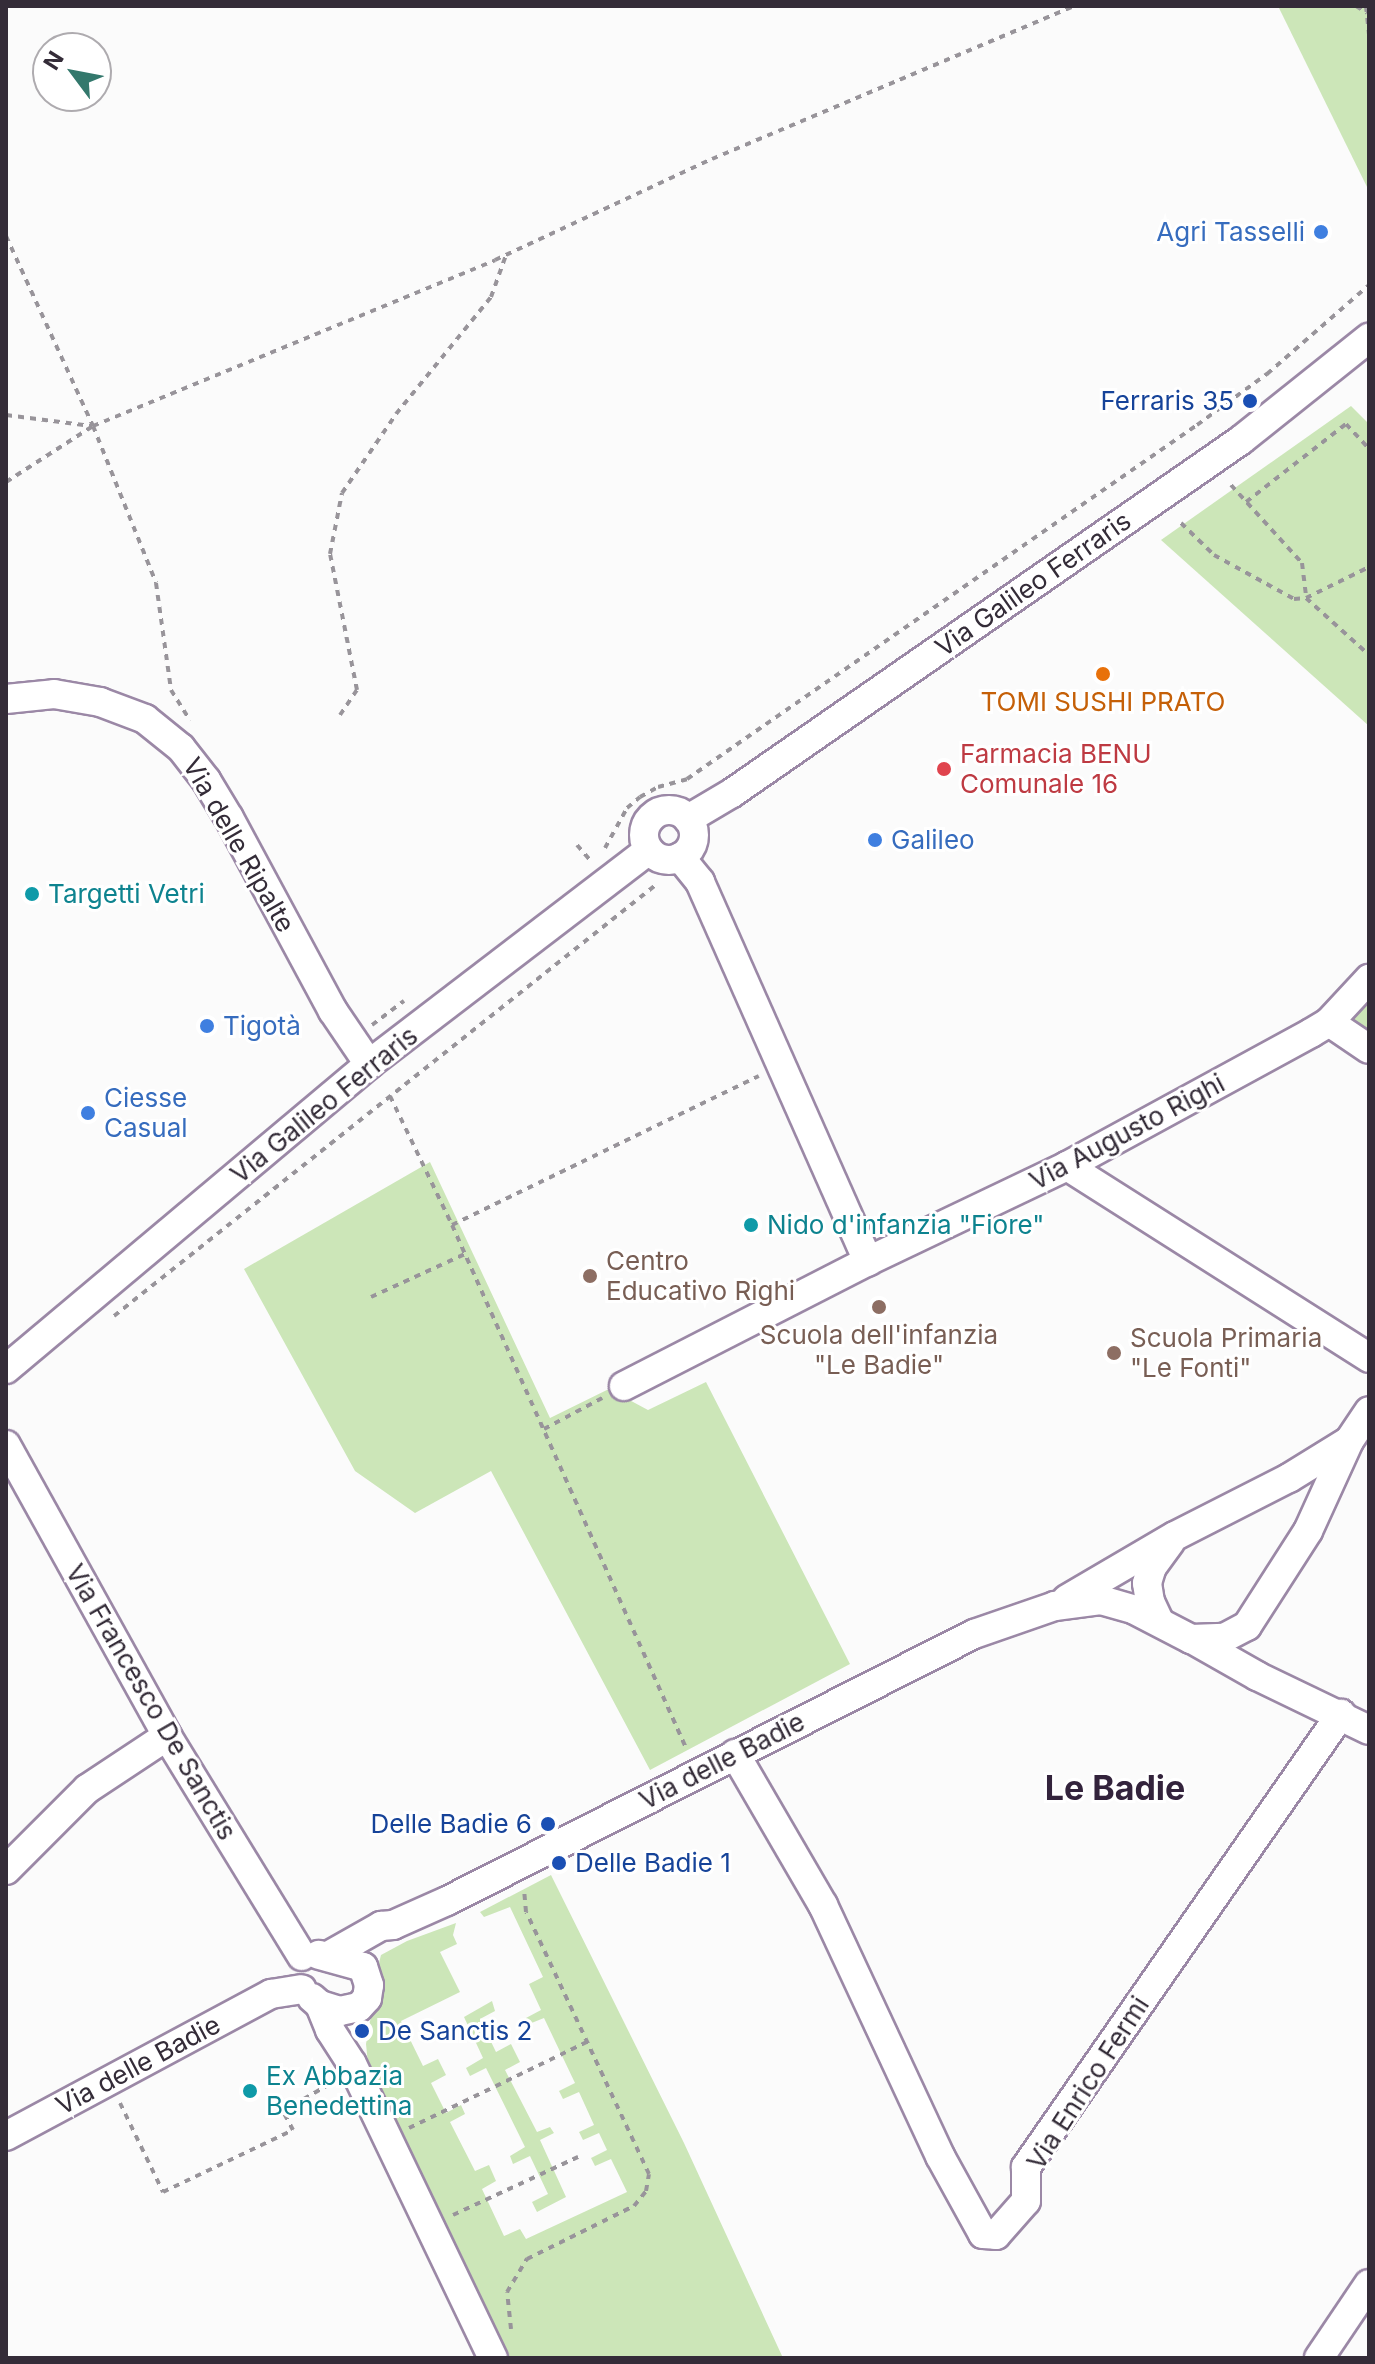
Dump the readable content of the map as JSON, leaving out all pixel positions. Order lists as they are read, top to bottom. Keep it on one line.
{"streets":{"street":["Via Galileo Ferraris","Via delle Ripalte","Via Augusto Righi","Via Francesco De Sanctis","Via delle Badie","Via Enrico Fermi"]},"crossings":[["Via Galileo Ferraris","Via delle Ripalte"],["Via Francesco De Sanctis","Via delle Badie"],["Via delle Badie","Via Enrico Fermi"]],"districts":["Le Badie"],"places":["Agri Tasselli","Ferraris 35","TOMI SUSHI PRATO","Farmacia BENU Comunale 16","Galileo","Targetti Vetri","Tigotà","Ciesse Casual","Nido d'infanzia \"Fiore\"","Centro Educativo Righi","Scuola dell'infanzia \"Le Badie\"","Scuola Primaria \"Le Fonti\"","Delle Badie 6","Delle Badie 1","De Sanctis 2","Ex Abbazia Benedettina"],"north":"top left"}
